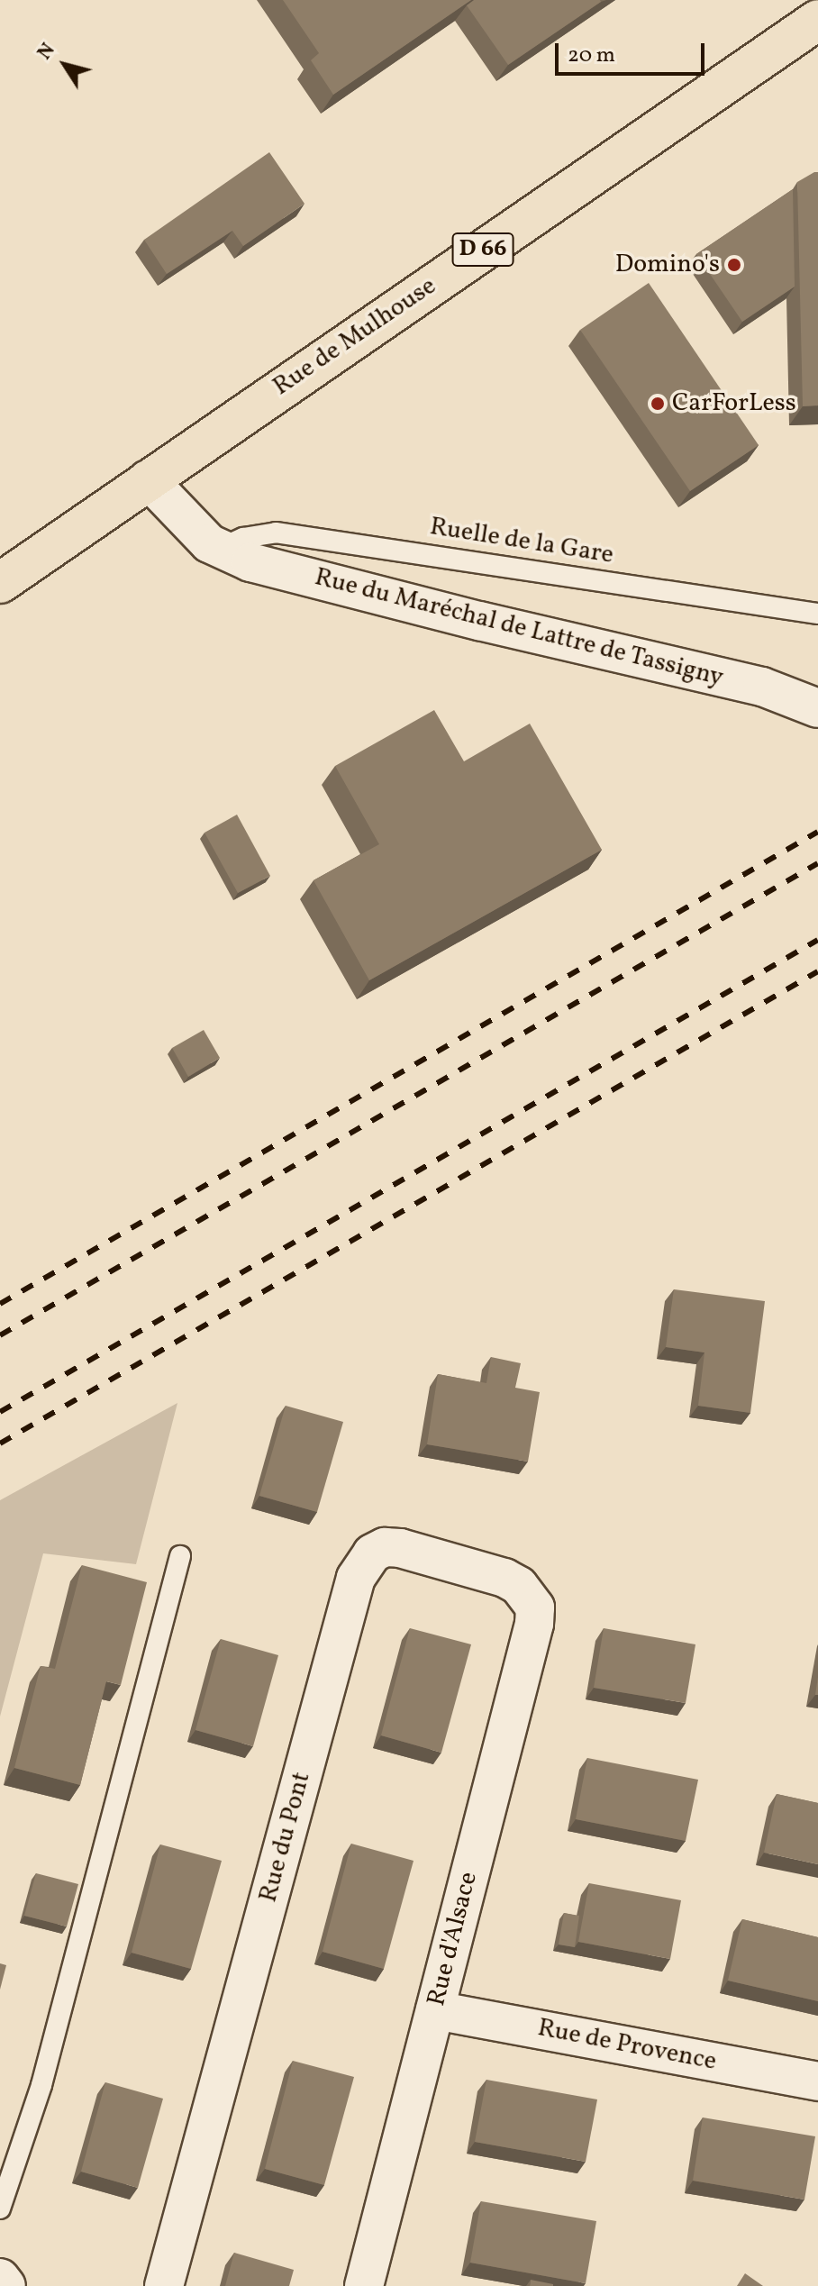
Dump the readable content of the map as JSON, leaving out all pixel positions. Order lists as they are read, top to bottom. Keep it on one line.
{"streets":{"main road":["D 66","Rue de Mulhouse"],"street":["Rue du Maréchal de Lattre de Tassigny","Rue du Pont","Rue d'Alsace","Rue de Provence"],"lane":["Ruelle de la Gare"]},"crossings":[["Rue de Mulhouse","Rue du Maréchal de Lattre de Tassigny"],["Ruelle de la Gare","Rue du Maréchal de Lattre de Tassigny"],["Rue du Pont","Rue d'Alsace"],["Rue d'Alsace","Rue de Provence"]],"places":["Domino's","CarForLess"],"scale_bar":"20 m","north":"top left"}
